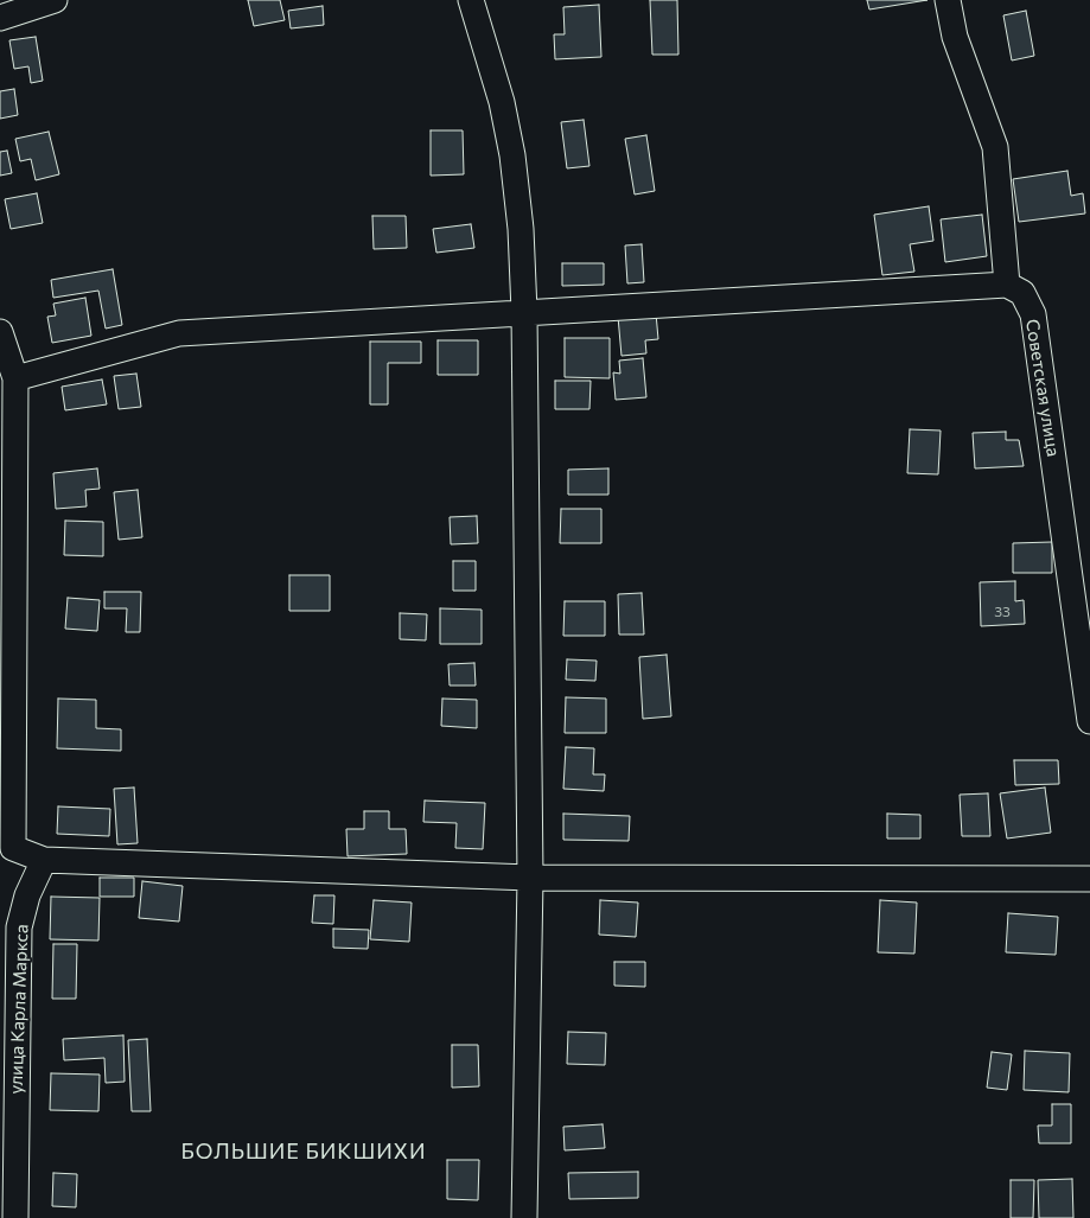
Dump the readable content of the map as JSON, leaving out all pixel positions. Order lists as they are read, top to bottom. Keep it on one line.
{"streets":{"street":["Советская улица","улица Карла Маркса"]},"districts":["БОЛЬШИЕ БИКШИХИ"],"house_numbers":["33"]}
